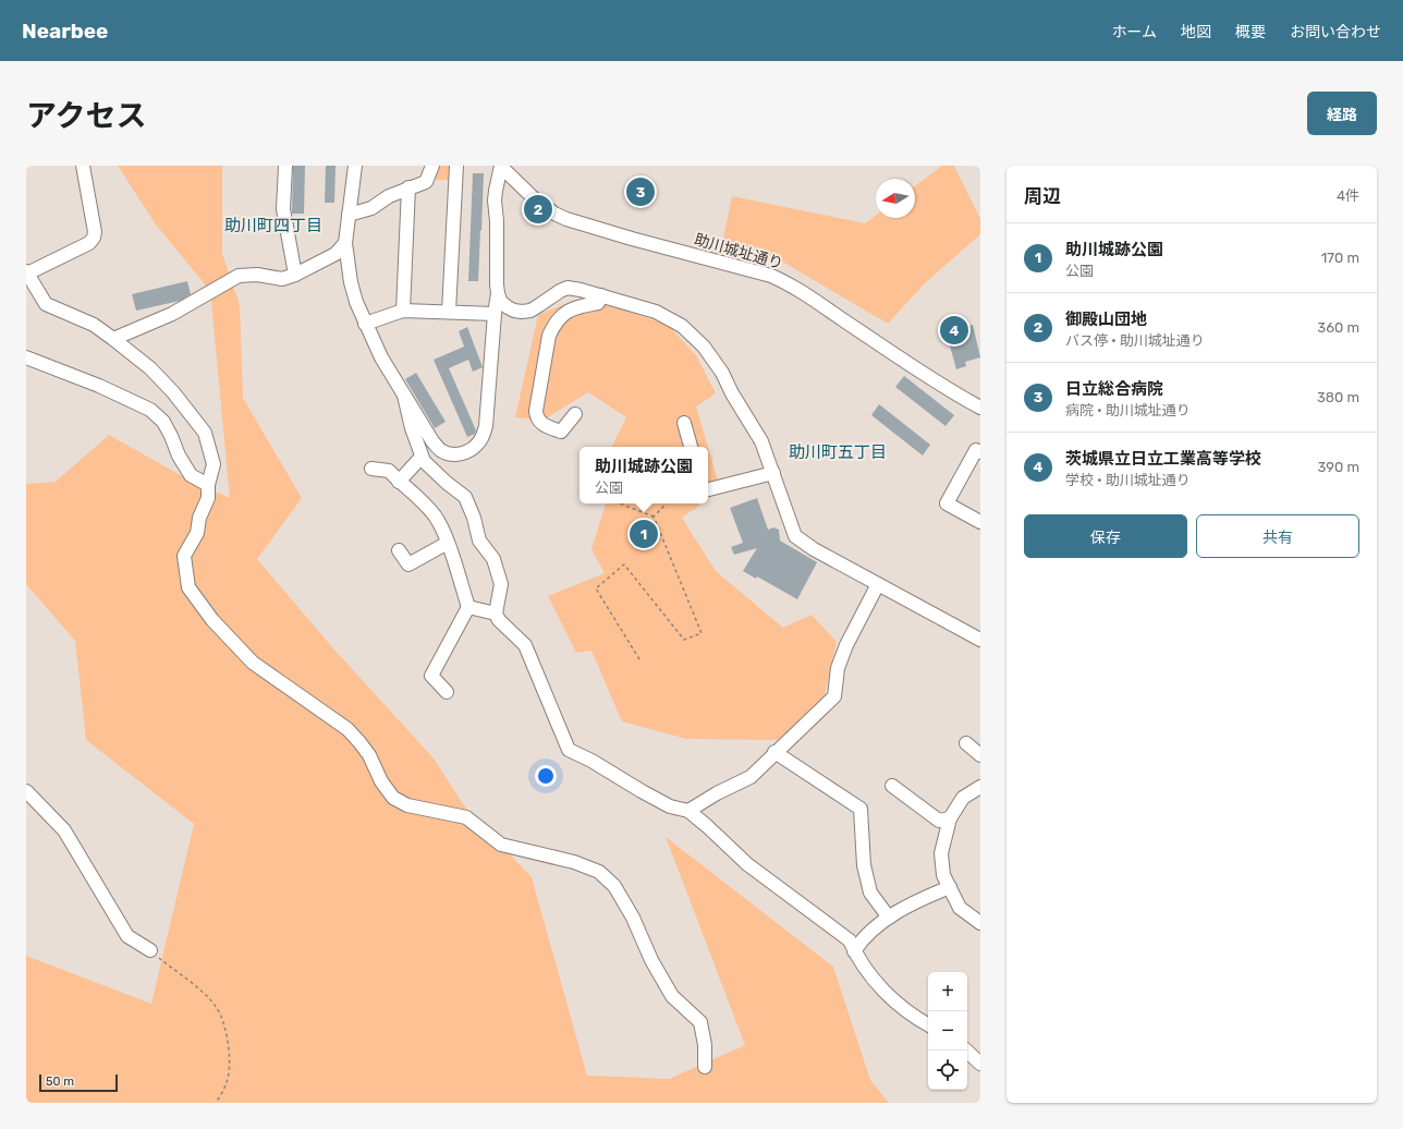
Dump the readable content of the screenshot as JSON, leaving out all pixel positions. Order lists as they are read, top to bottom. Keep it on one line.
{"streets":{"street":["助川城址通り"]},"districts":["助川町四丁目","助川町五丁目"],"scale_bar":"50 m","north":"left","page":{"header":"Nearbee","nav":["ホーム","地図","概要","お問い合わせ"],"title":"アクセス","buttons":["経路",["保存","共有"]],"heading":["周辺","4件"],"pins":["3","2","4","1"],"list":[{"mark":"1","name":"助川城跡公園","note":"公園","value":"170 m"},{"mark":"2","name":"御殿山団地","note":"バス停 · 助川城址通り","value":"360 m"},{"mark":"3","name":"日立総合病院","note":"病院 · 助川城址通り","value":"380 m"},{"mark":"4","name":"茨城県立日立工業高等学校","note":"学校 · 助川城址通り","value":"390 m"}],"popup":["助川城跡公園","公園"],"map_buttons":["+","−"],"scale":"50 m"}}
